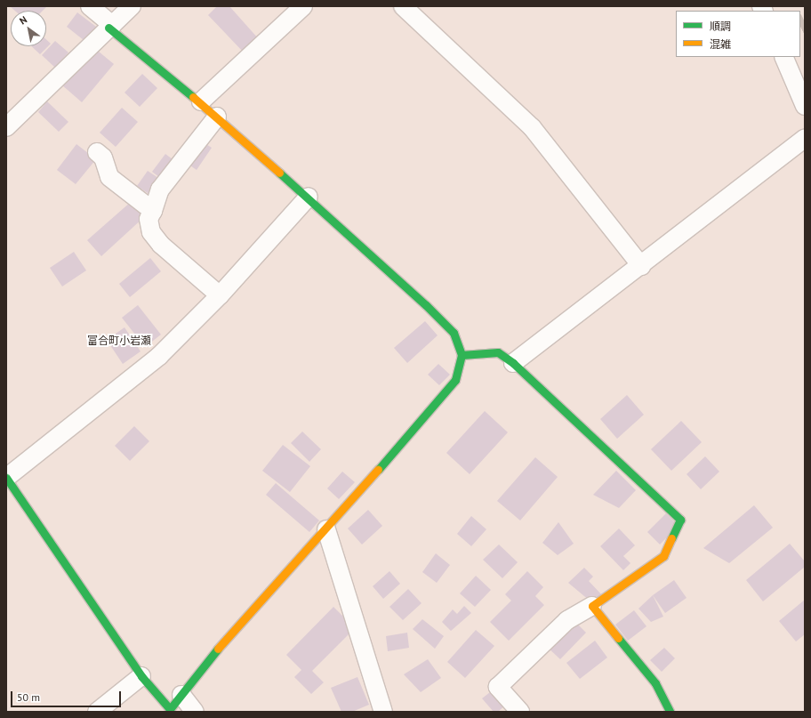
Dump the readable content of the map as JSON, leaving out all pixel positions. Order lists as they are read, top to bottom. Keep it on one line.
{"districts":["富合町小岩瀬"],"legend":["順調","混雑"],"scale_bar":"50 m","north":"top left"}
